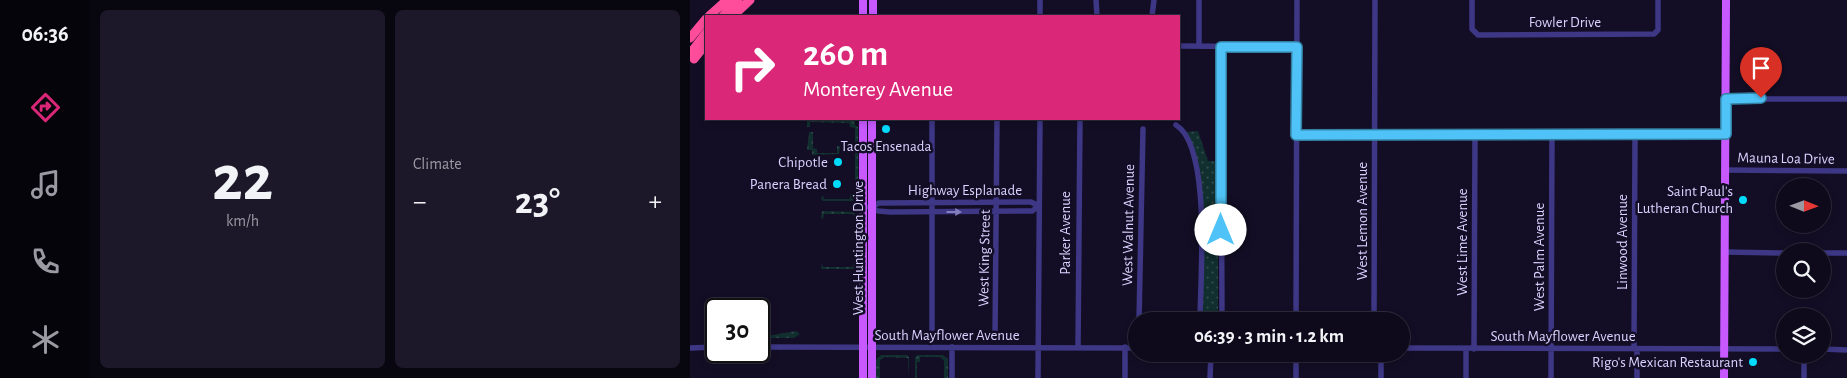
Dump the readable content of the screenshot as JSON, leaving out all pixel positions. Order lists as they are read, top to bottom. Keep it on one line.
{"streets":{"main road":["West Huntington Drive"],"street":["Fowler Drive","Mauna Loa Drive","Highway Esplanade","West Lemon Avenue","West Walnut Avenue","Parker Avenue","West Lime Avenue","Linwood Avenue","West Palm Avenue","West King Street","South Mayflower Avenue"]},"crossings":[["Highway Esplanade","West Huntington Drive"],["Highway Esplanade","West King Street"],["Parker Avenue","South Mayflower Avenue"],["West Lime Avenue","South Mayflower Avenue"],["Linwood Avenue","South Mayflower Avenue"],["West Huntington Drive","South Mayflower Avenue"],["West Palm Avenue","South Mayflower Avenue"]],"places":["Tacos Ensenada","Chipotle","Panera Bread","Saint Paul's Lutheran Church","Rigo's Mexican Restaurant"],"north":"right","page":{"tabs":"06:36","tile":[["22","km/h"],"Climate"],"turn":["260 m","Monterey Avenue"],"heat":["−","23°","+"],"limit":"30","trip":"06:39 · 3 min · 1.2 km"}}
